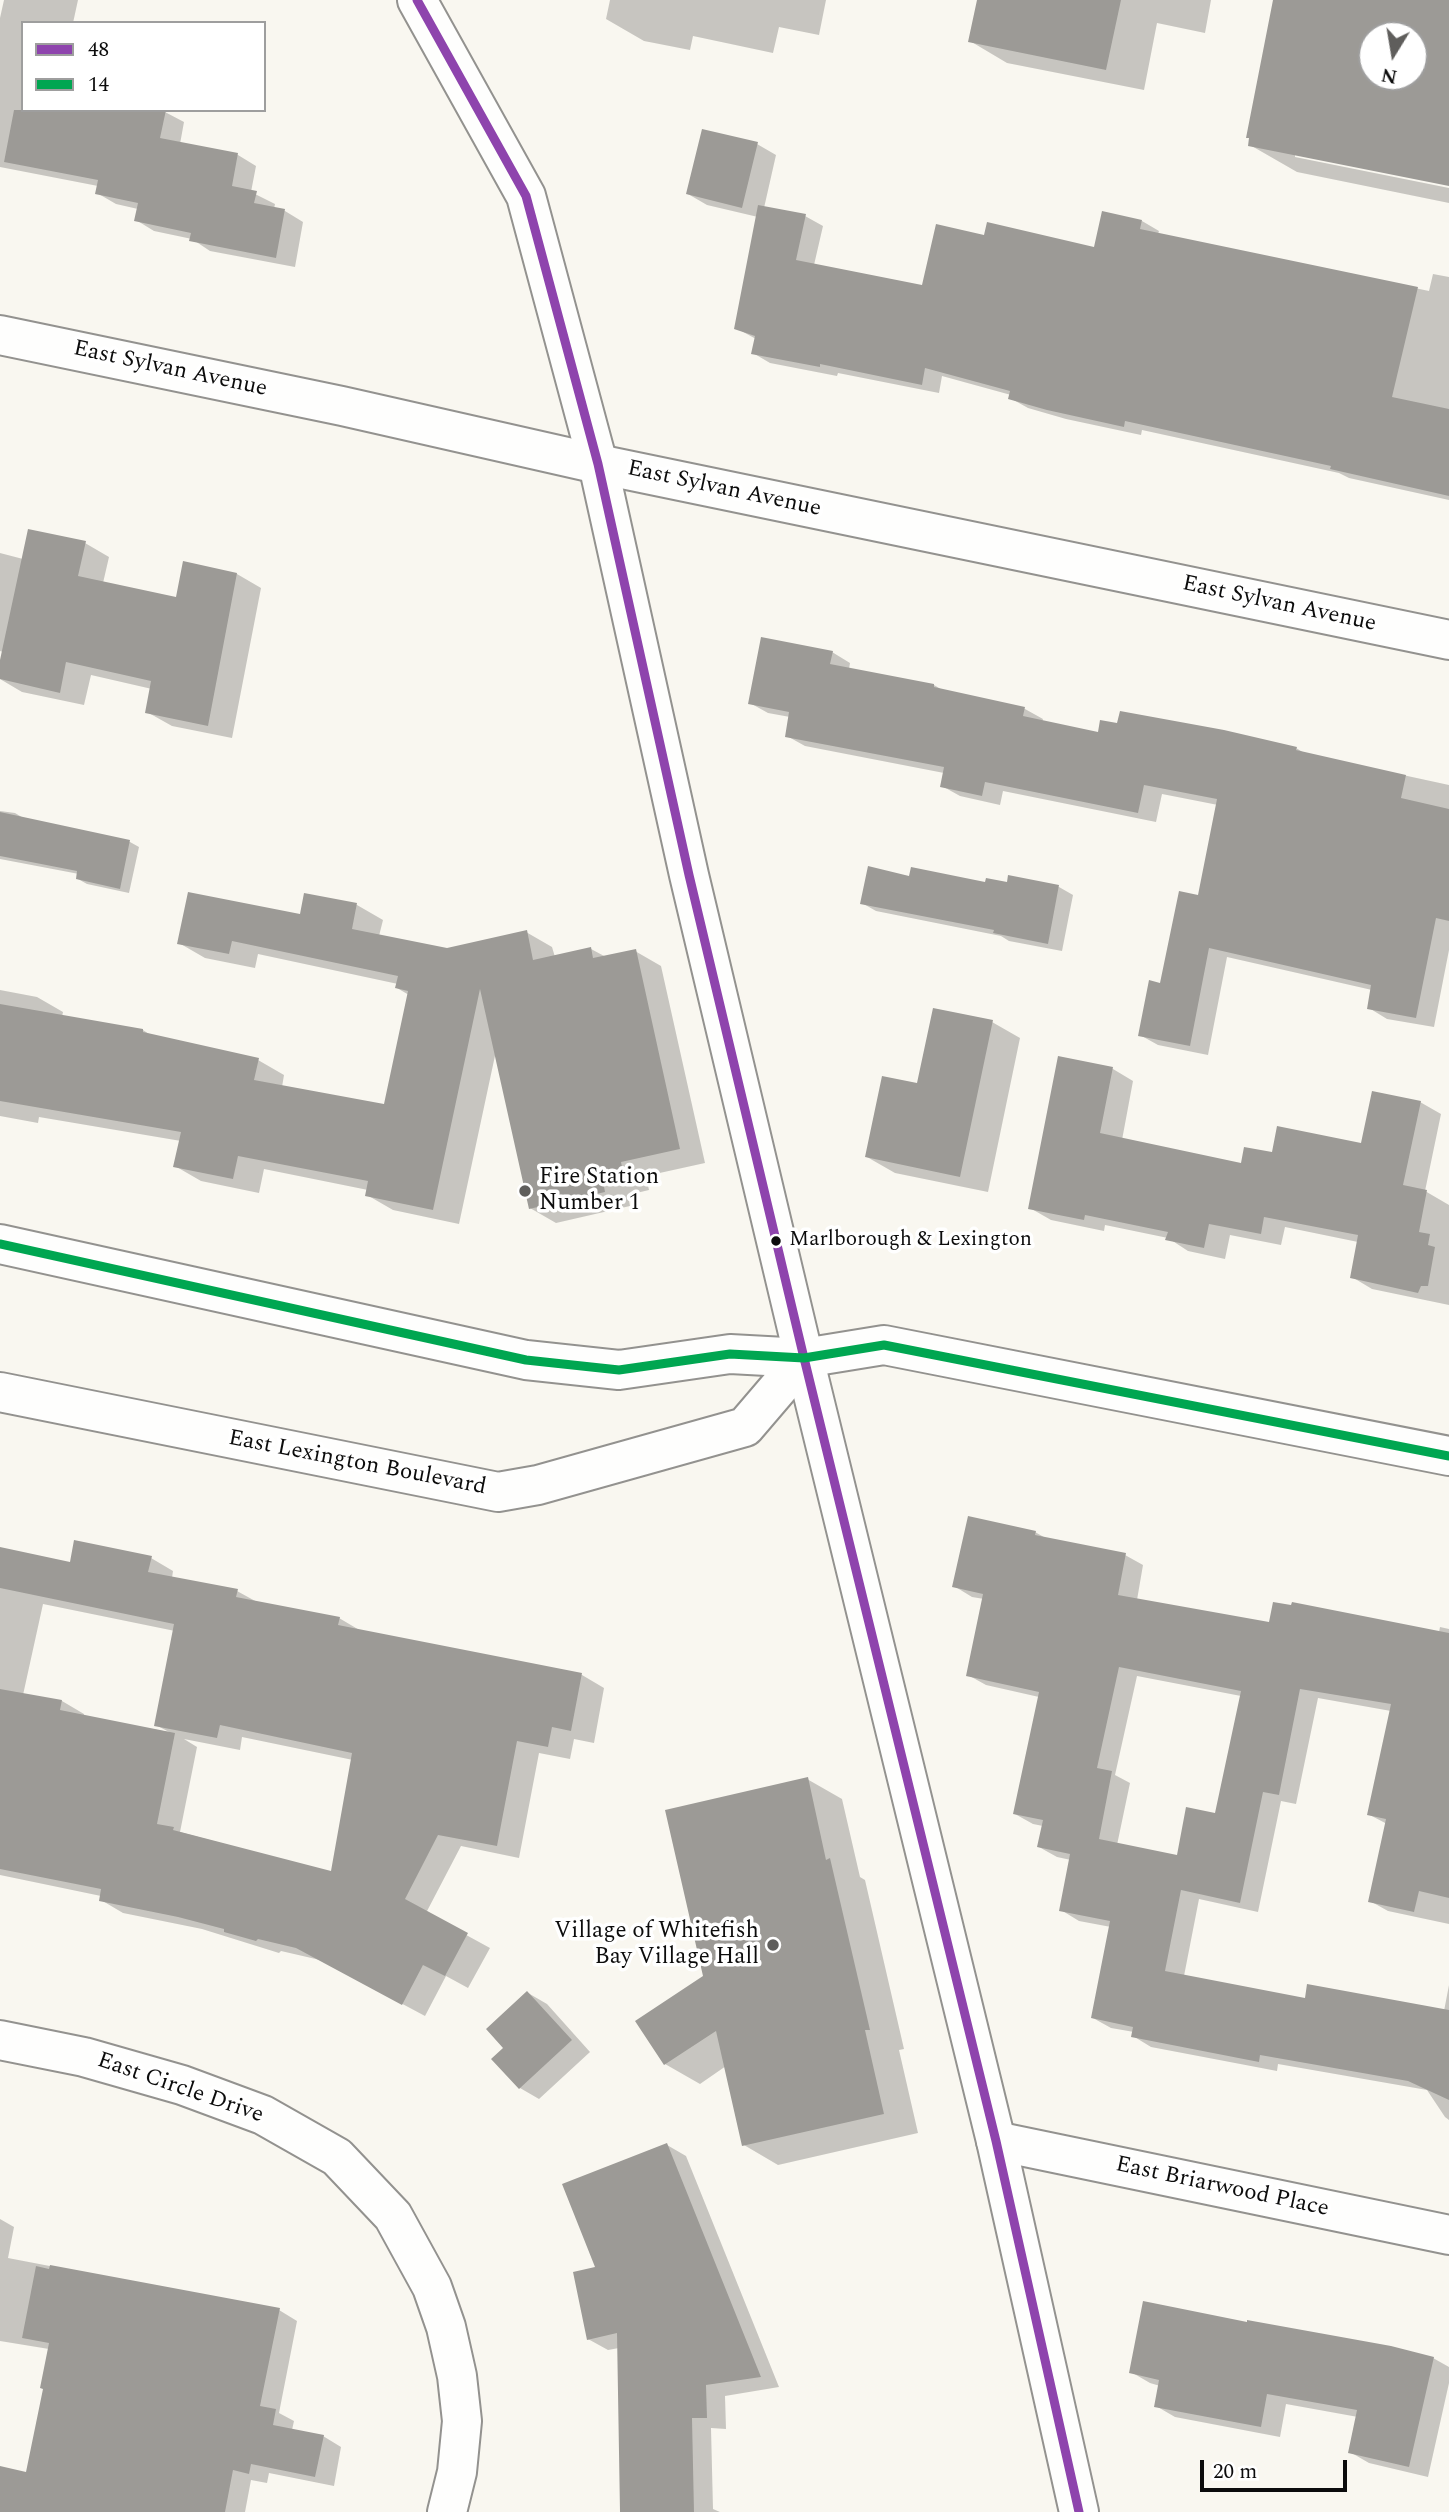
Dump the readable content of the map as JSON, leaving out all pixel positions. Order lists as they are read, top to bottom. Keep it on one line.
{"streets":{"street":["East Sylvan Avenue","East Lexington Boulevard","East Circle Drive","East Briarwood Place"]},"places":["Fire Station Number 1","Marlborough & Lexington","Village of Whitefish Bay Village Hall"],"lines":["transit line 48","transit line 14"],"legend":["48","14"],"scale_bar":"20 m","north":"bottom"}
